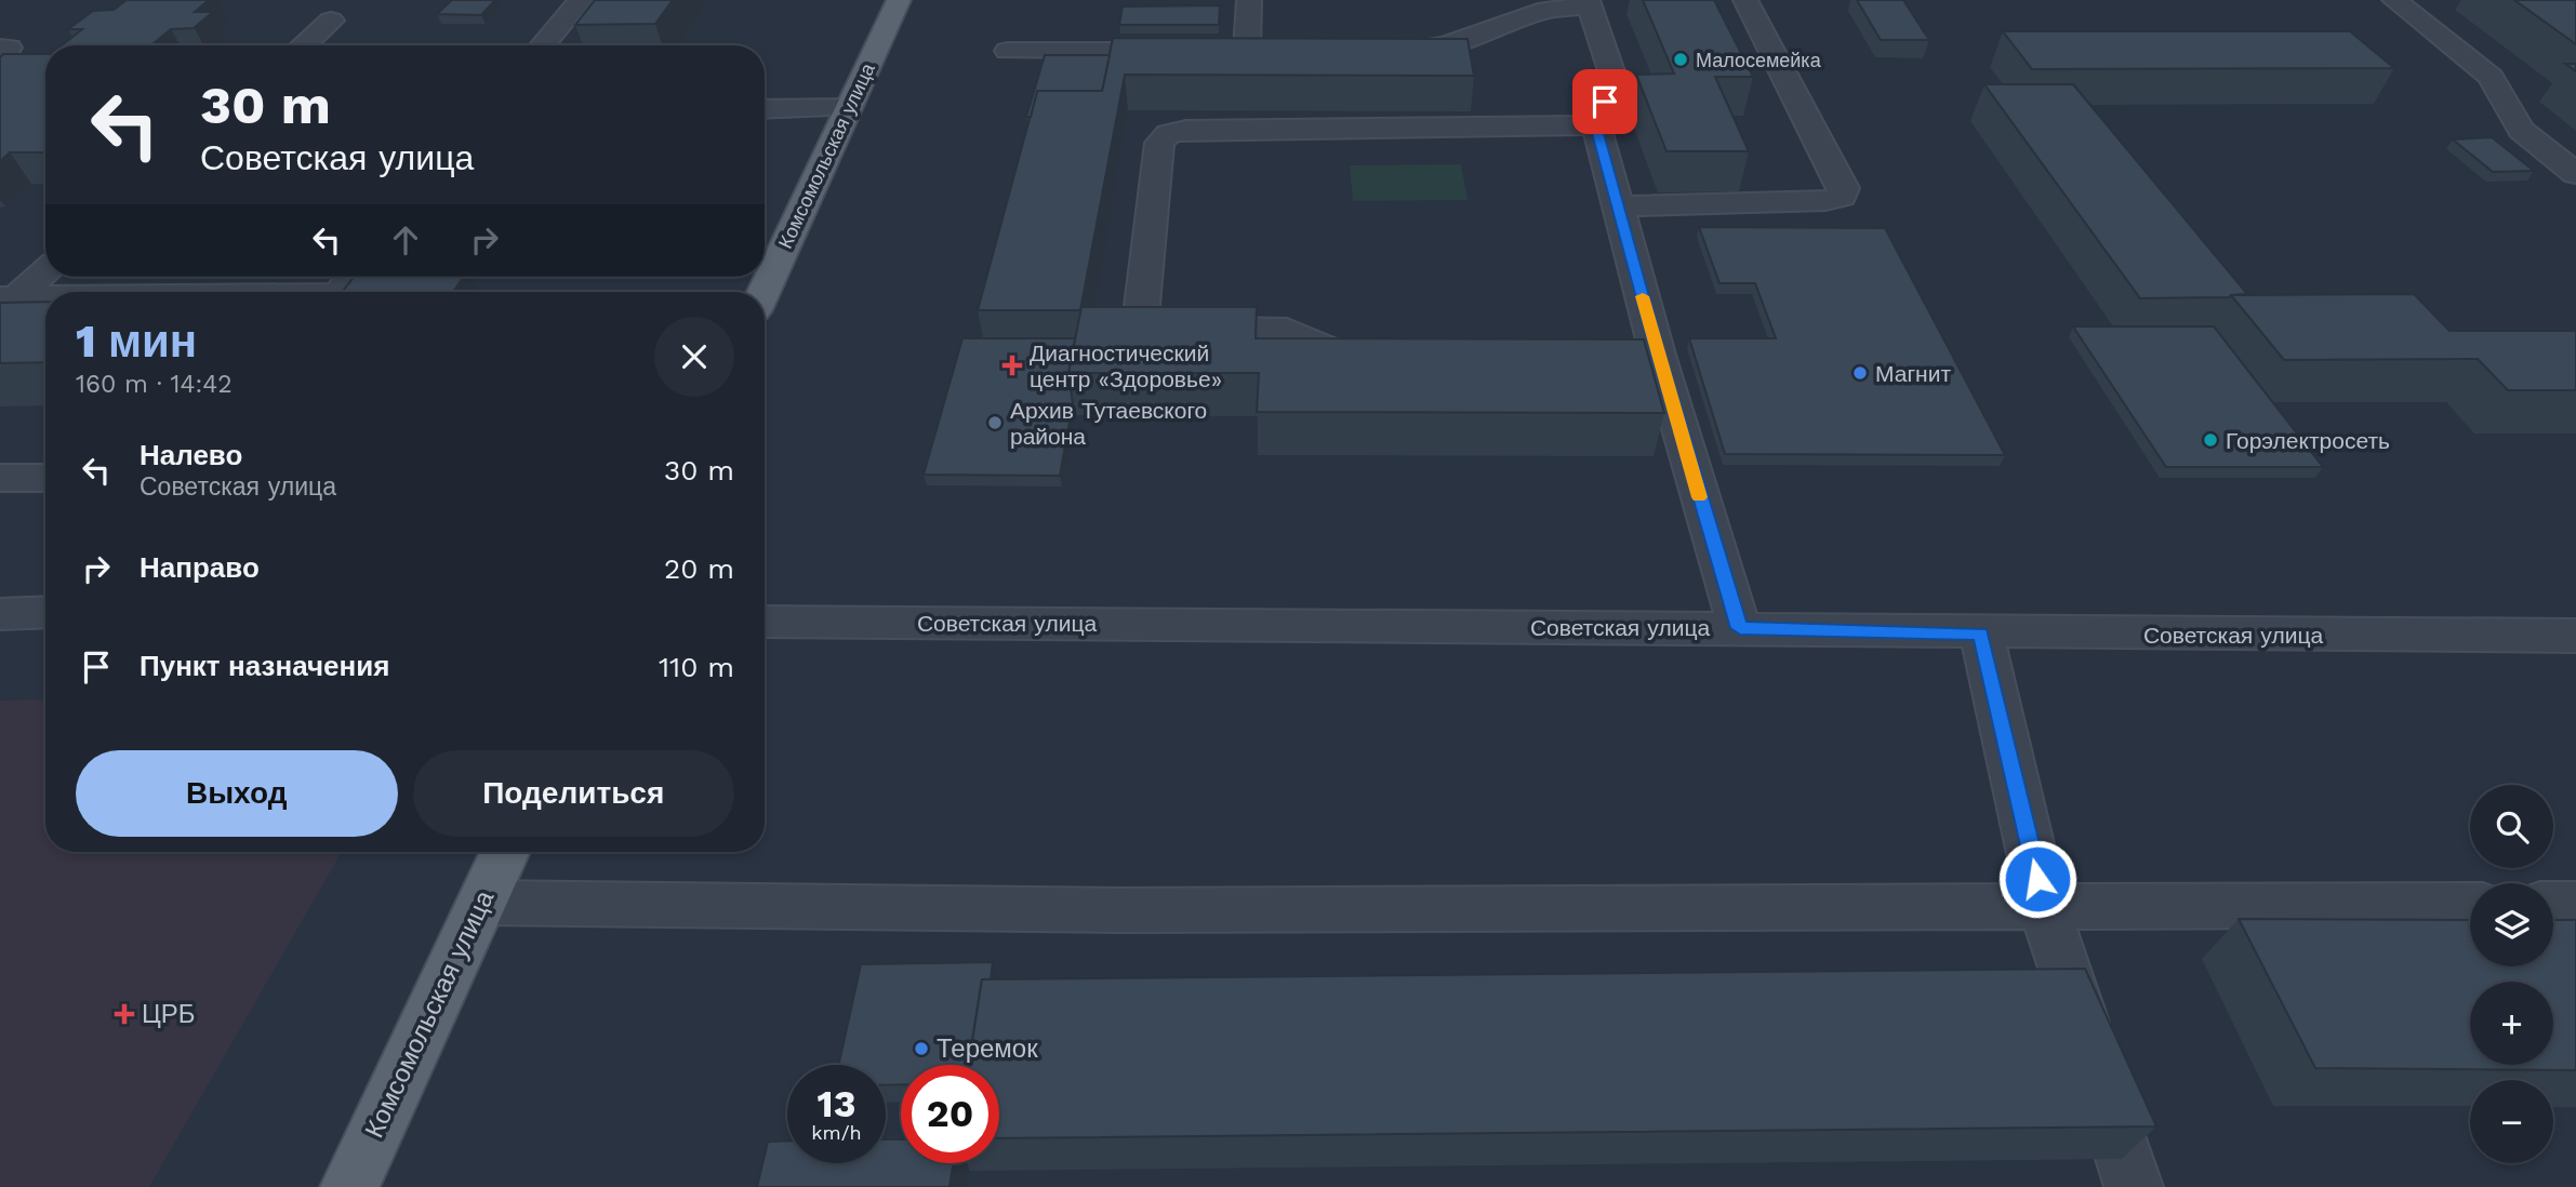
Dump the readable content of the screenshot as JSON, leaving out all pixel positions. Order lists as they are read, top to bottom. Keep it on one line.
{"streets":{"main road":["Комсомольская улица"],"street":["Советская улица"]},"places":{"other":["Малосемейка","Магнит","Архив Тутаевского района","Горэлектросеть","Теремок"],"health":["Диагностический центр «Здоровье»","ЦРБ"]},"page":{"turn":["30 m","Советская улица"],"heading":["1 мин","160 m · 14:42"],"list":[{"name":"Налево","note":"Советская улица","value":"30 m"},{"name":"Направо","value":"20 m"},{"name":"Пункт назначения","value":"110 m"}],"buttons":["Выход","Поделиться"],"map_buttons":["+","−"],"speed":"13 km/h","limit":"20"}}
